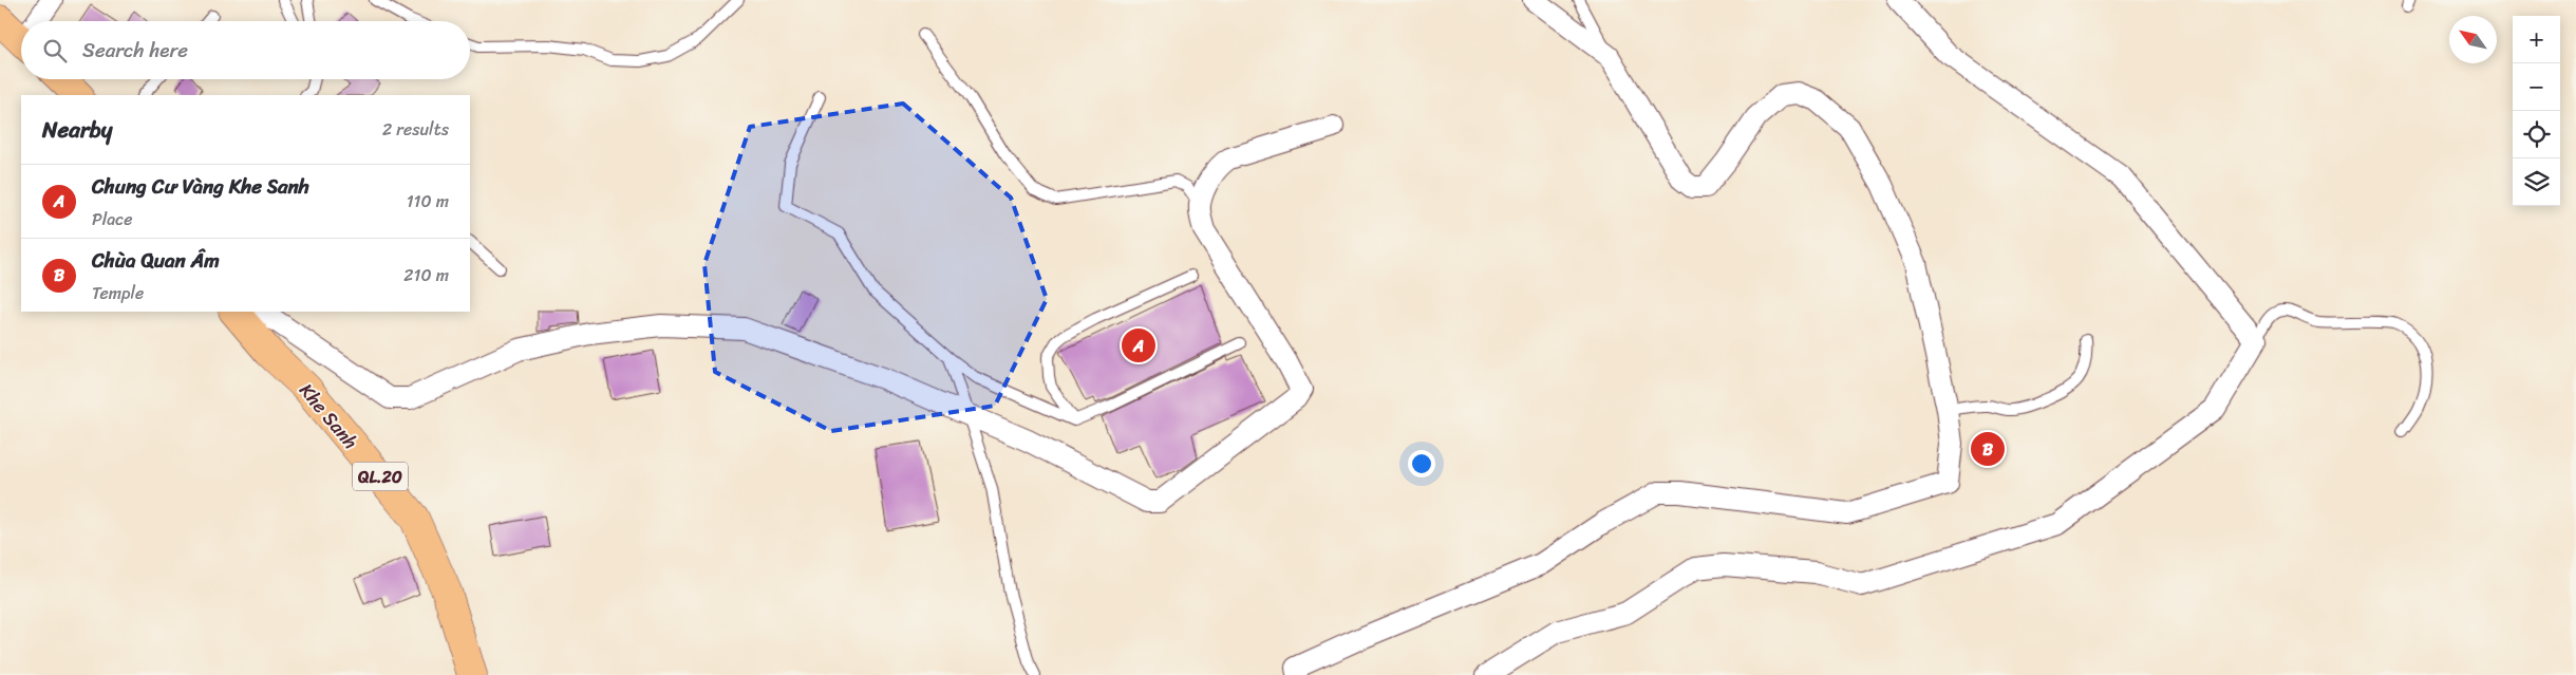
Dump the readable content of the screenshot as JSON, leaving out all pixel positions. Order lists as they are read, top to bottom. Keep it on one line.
{"streets":{"highway":["Khe Sanh","QL.20"]},"north":"top left","page":{"map_buttons":["+","−"],"search":"Search here","heading":["Nearby","2 results"],"list":[{"mark":"A","name":"Chung Cư Vàng Khe Sanh","note":"Place","value":"110 m"},{"mark":"B","name":"Chùa Quan Âm","note":"Temple","value":"210 m"}],"pins":["A","B"]}}
